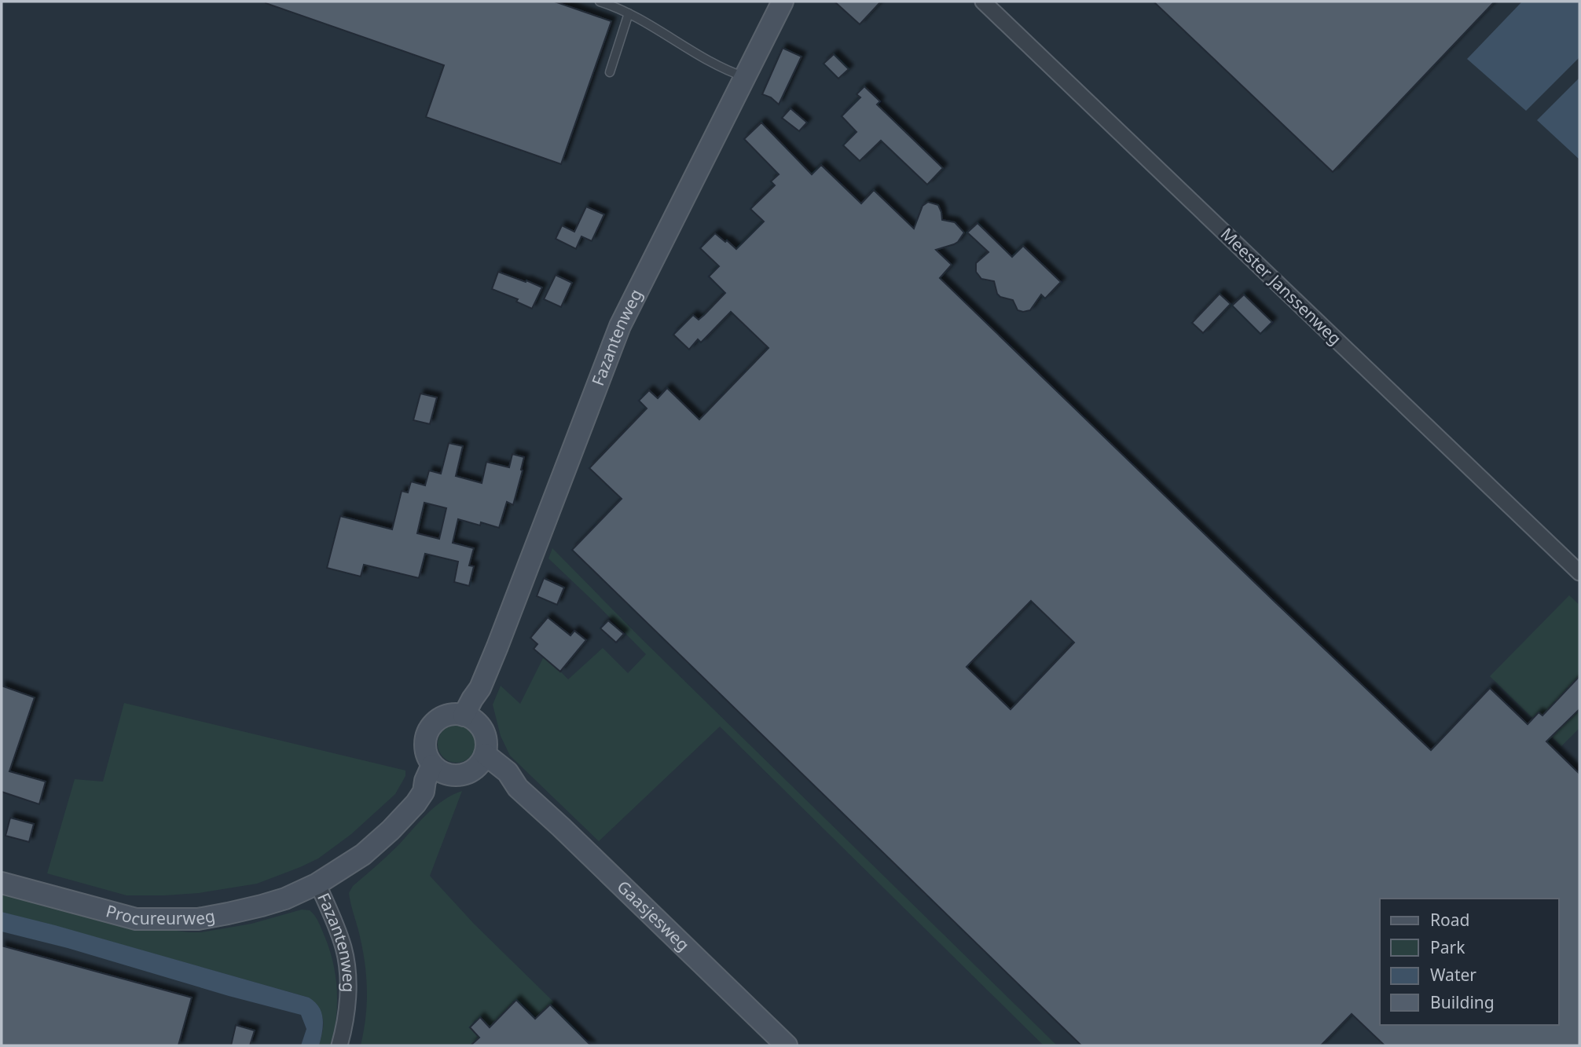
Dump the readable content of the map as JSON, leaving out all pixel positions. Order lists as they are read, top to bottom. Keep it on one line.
{"streets":{"main road":["Fazantenweg","Procureurweg","Gaasjesweg"],"street":["Meester Janssenweg"]},"crossings":[["Fazantenweg","Procureurweg"],["Fazantenweg","Gaasjesweg"]],"legend":["Road","Park","Water","Building"]}
